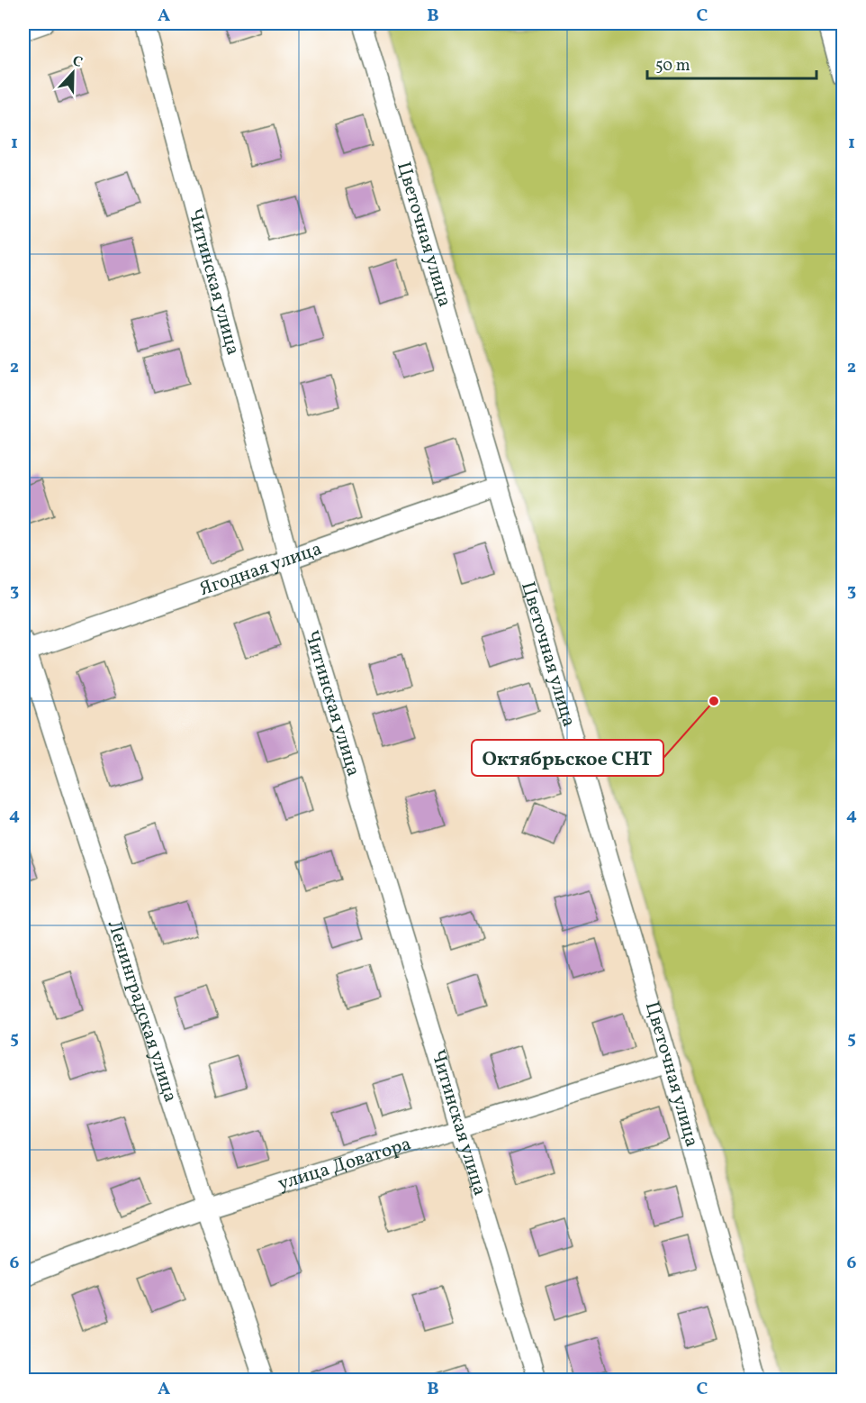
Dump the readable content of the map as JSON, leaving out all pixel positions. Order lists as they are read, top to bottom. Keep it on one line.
{"streets":{"street":["Цветочная улица","Читинская улица","Ягодная улица","Ленинградская улица","улица Доватора"]},"crossings":[["Цветочная улица","Ягодная улица"],["Цветочная улица","улица Доватора"],["Читинская улица","Ягодная улица"],["Читинская улица","улица Доватора"],["Ягодная улица","Ленинградская улица"],["Ленинградская улица","улица Доватора"]],"places":["Октябрьское СНТ"],"scale_bar":"50 m","north":"top","grid":{"columns":["A","B","C"],"rows":["1","2","3","4","5","6"]}}
